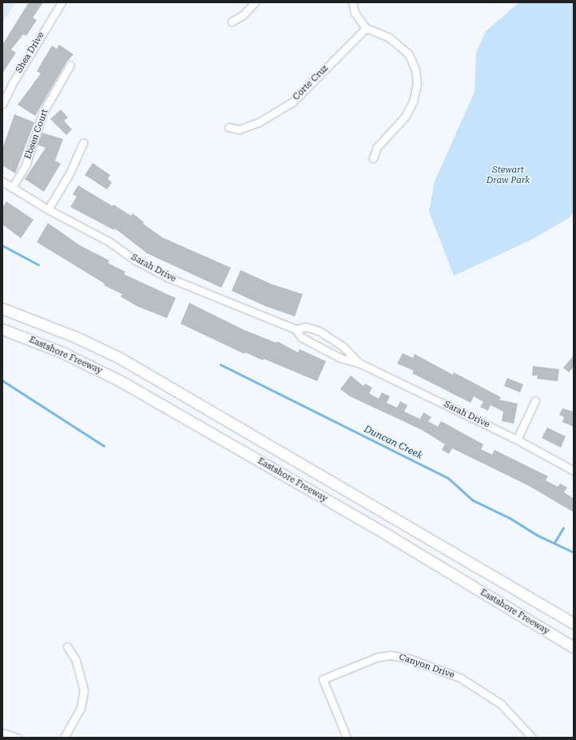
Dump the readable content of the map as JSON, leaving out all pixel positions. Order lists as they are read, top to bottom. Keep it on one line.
{"streets":{"highway":["Eastshore Freeway"],"street":["Shea Drive","Corte Cruz","Ebsen Court","Sarah Drive","Canyon Drive"]},"crossings":[["Ebsen Court","Sarah Drive"]],"water":["Duncan Creek"],"parks":["Stewart Draw Park"]}
